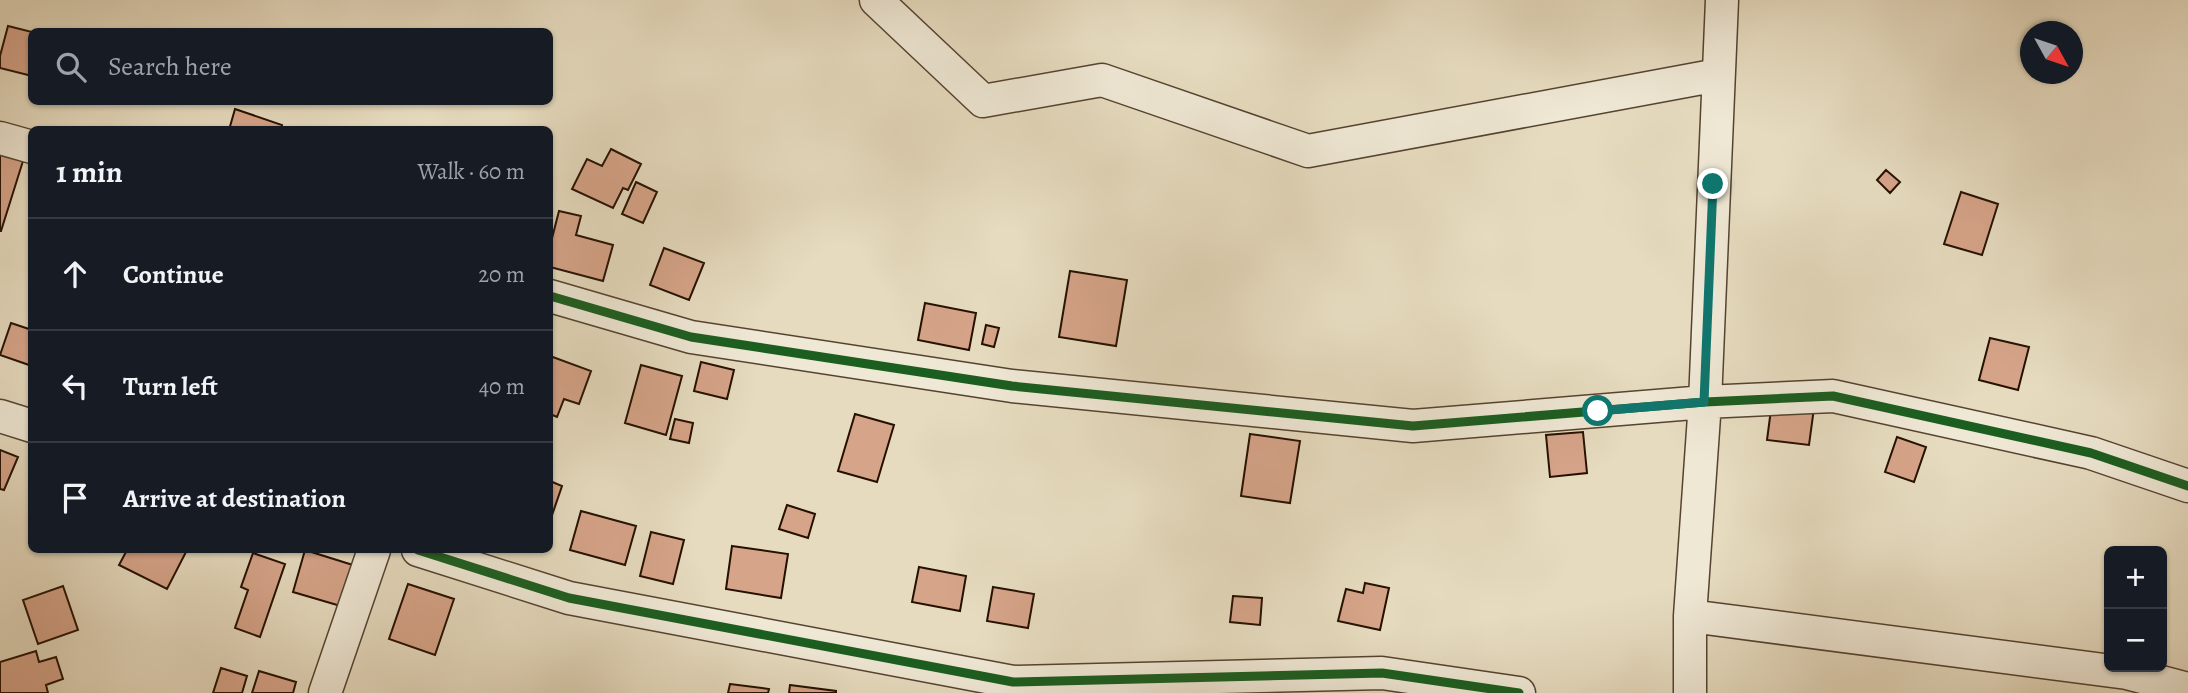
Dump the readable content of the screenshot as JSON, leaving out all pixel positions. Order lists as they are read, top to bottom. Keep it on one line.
{"north":"bottom right","page":{"search":"Search here","heading":["1 min","Walk · 60 m"],"list":[["Continue","20 m"],["Turn left","40 m"],"Arrive at destination"],"map_buttons":["+","−"]}}
